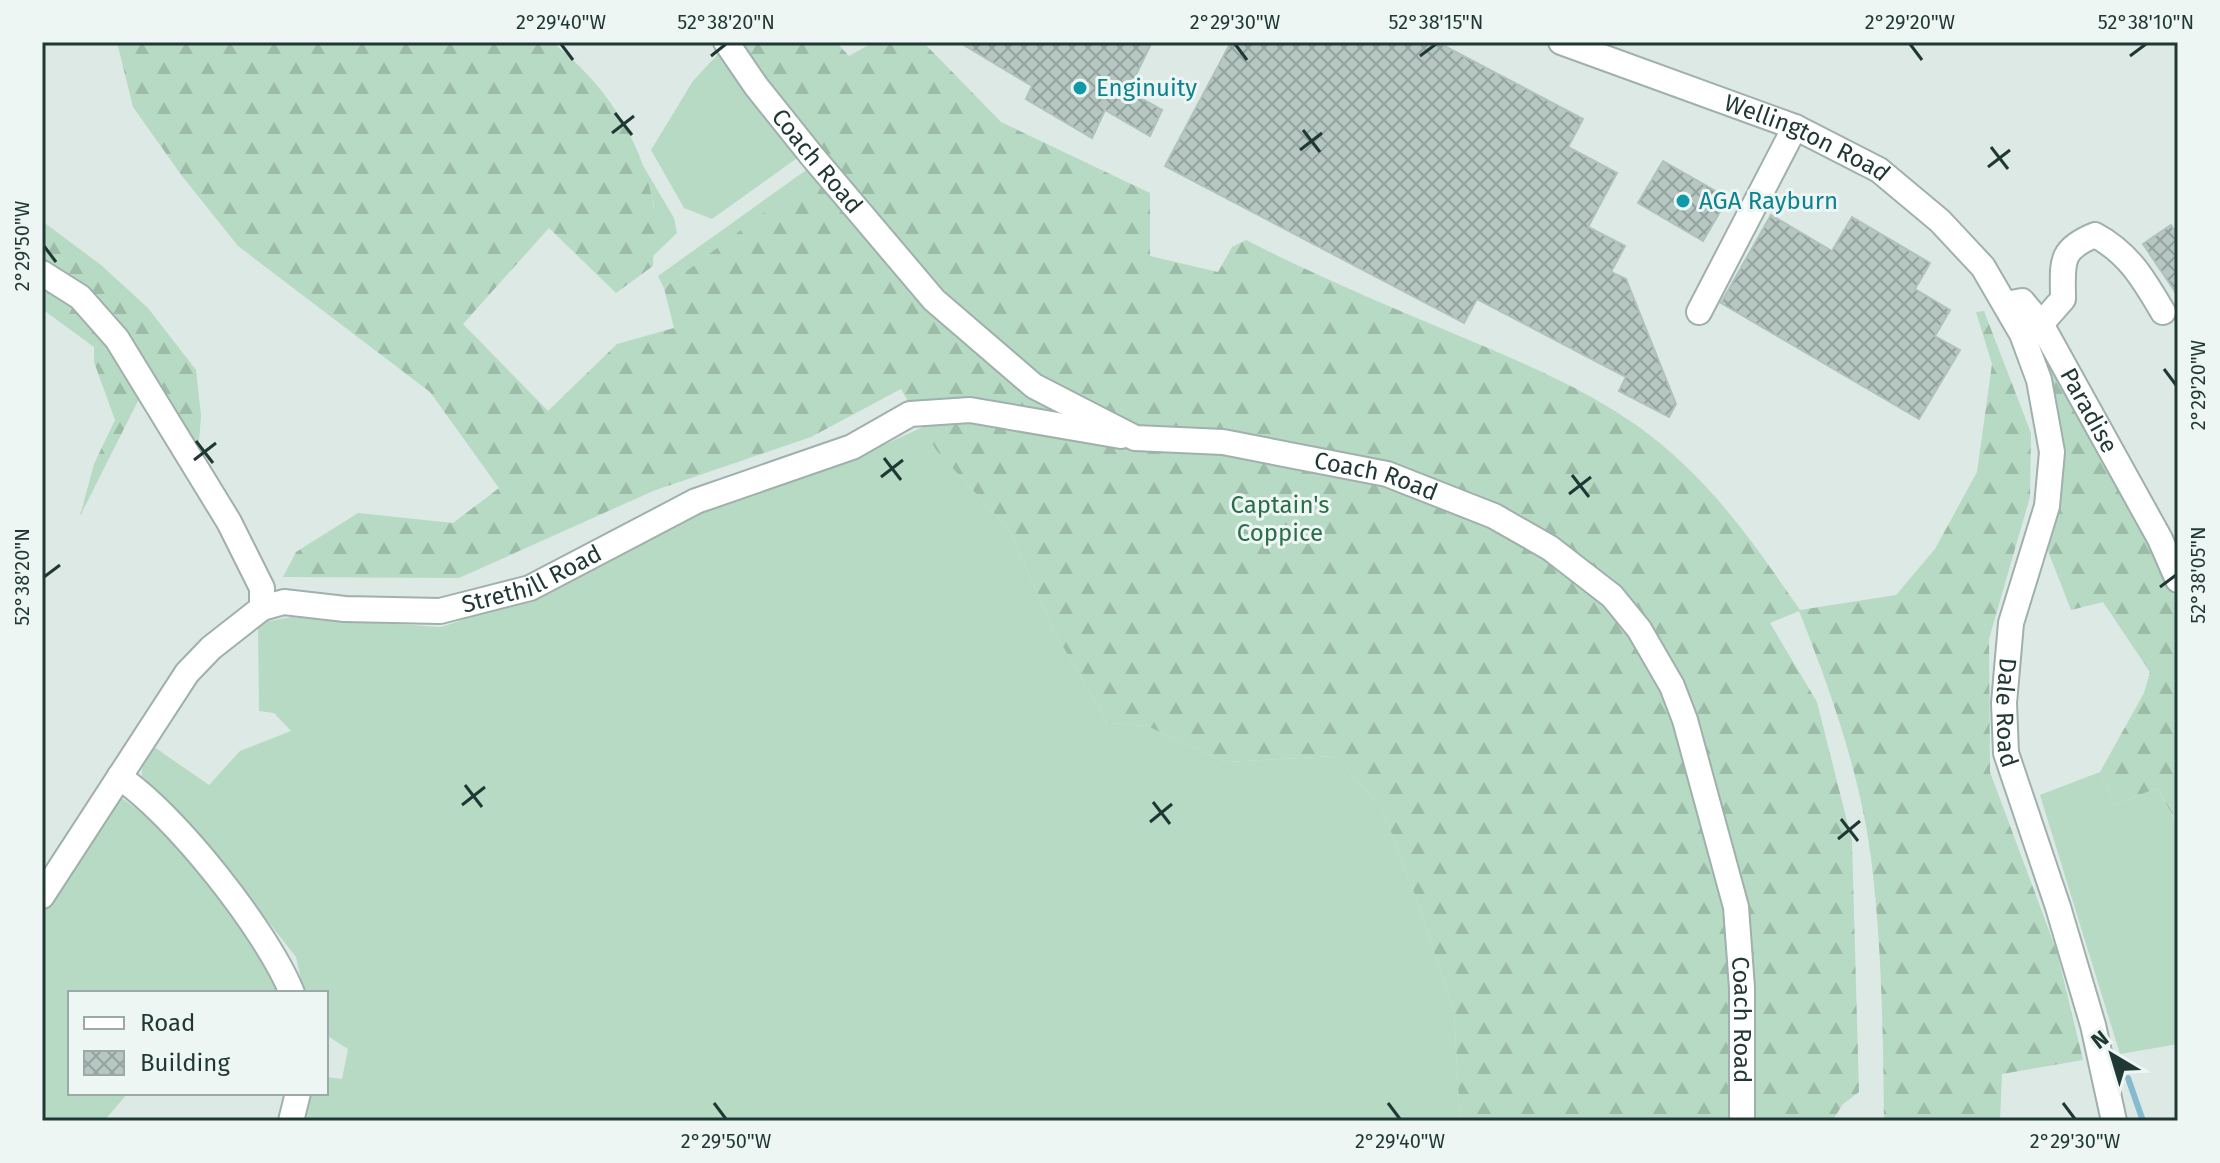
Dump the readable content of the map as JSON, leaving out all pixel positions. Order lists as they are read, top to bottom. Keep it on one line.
{"streets":{"street":["Wellington Road","Coach Road","Paradise","Strethill Road","Dale Road"]},"crossings":[["Wellington Road","Paradise"],["Wellington Road","Dale Road"],["Coach Road","Strethill Road"],["Paradise","Dale Road"]],"parks":["Captain's Coppice"],"places":["Enginuity","AGA Rayburn"],"legend":["Road","Building"],"north":"top left","coordinates":["2°29'40\"W","52°38'20\"N","2°29'30\"W","52°38'15\"N","2°29'20\"W","52°38'10\"N","2°29'50\"W","52°38'05\"N"]}
